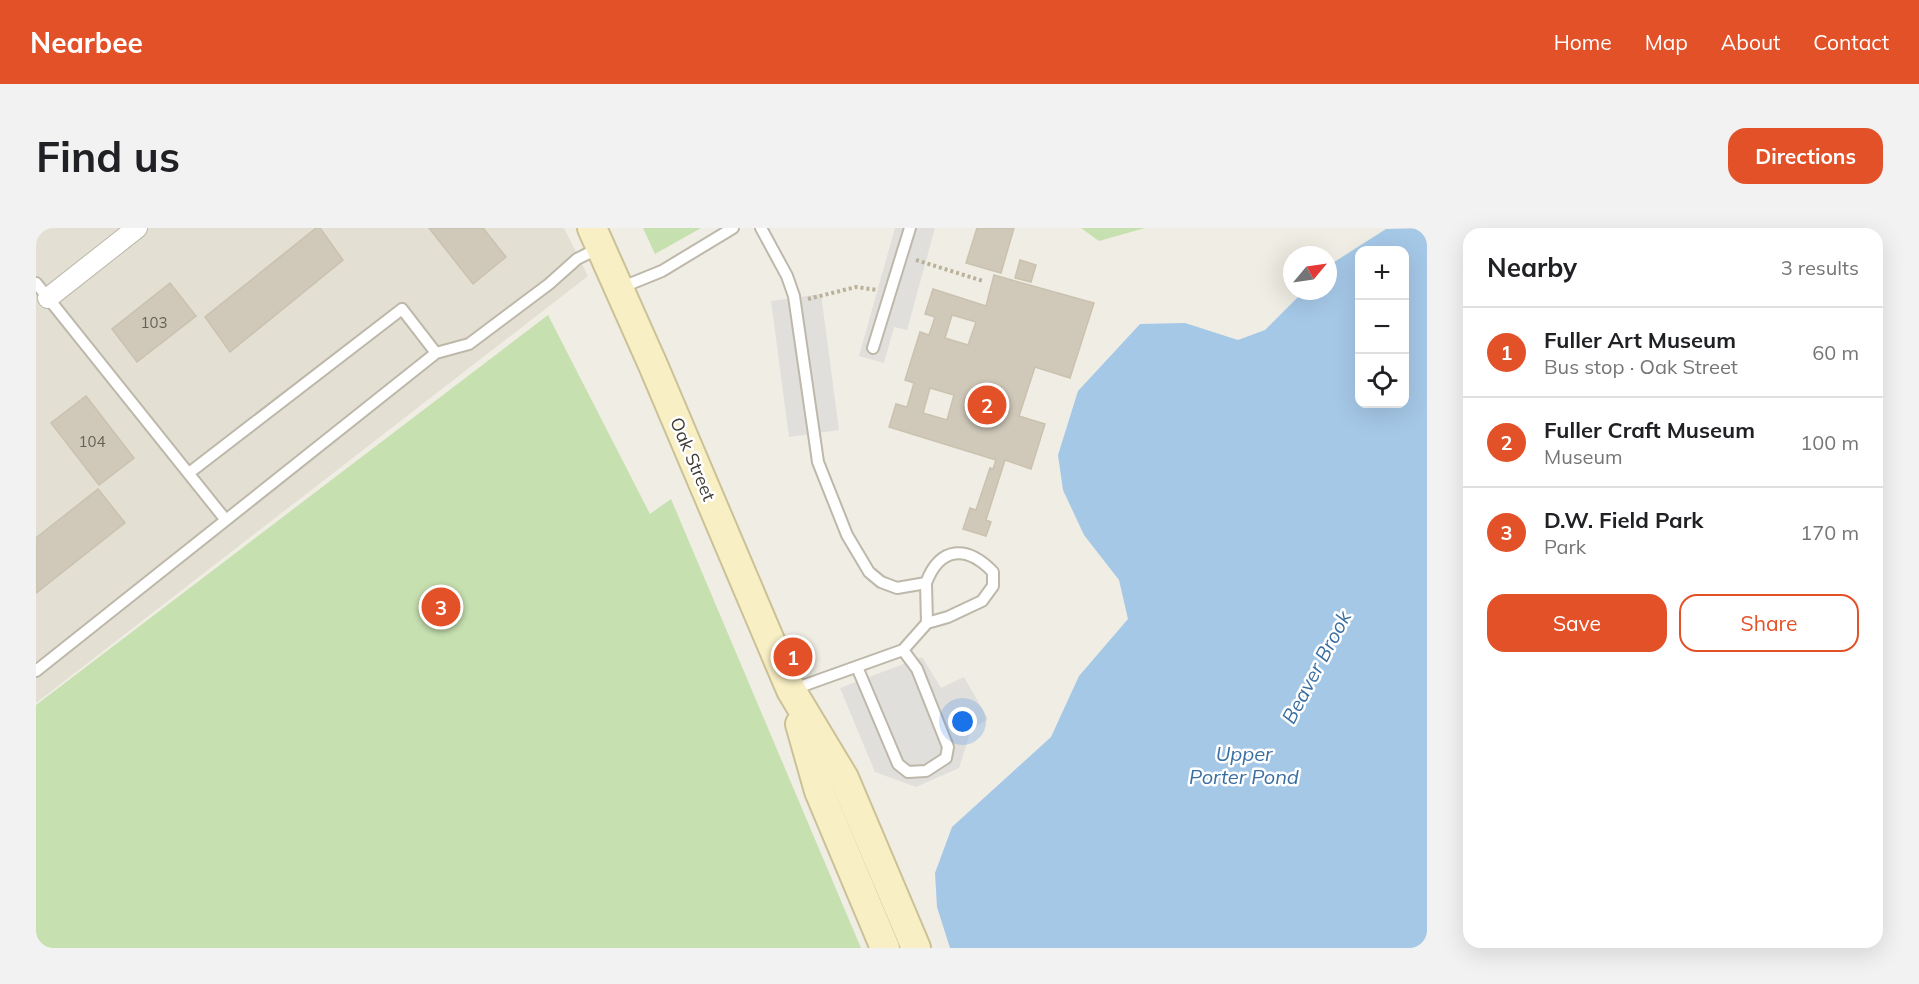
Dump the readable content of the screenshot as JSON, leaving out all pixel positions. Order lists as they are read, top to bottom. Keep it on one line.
{"streets":{"main road":["Oak Street"]},"water":["Beaver Brook","Upper Porter Pond"],"house_numbers":["103","104"],"north":"top right","page":{"header":"Nearbee","nav":["Home","Map","About","Contact"],"buttons":["Directions",["Save","Share"]],"title":"Find us","heading":["Nearby","3 results"],"map_buttons":["+","−"],"list":[{"mark":"1","name":"Fuller Art Museum","note":"Bus stop · Oak Street","value":"60 m"},{"mark":"2","name":"Fuller Craft Museum","note":"Museum","value":"100 m"},{"mark":"3","name":"D.W. Field Park","note":"Park","value":"170 m"}],"pins":["2","3","1"]}}
